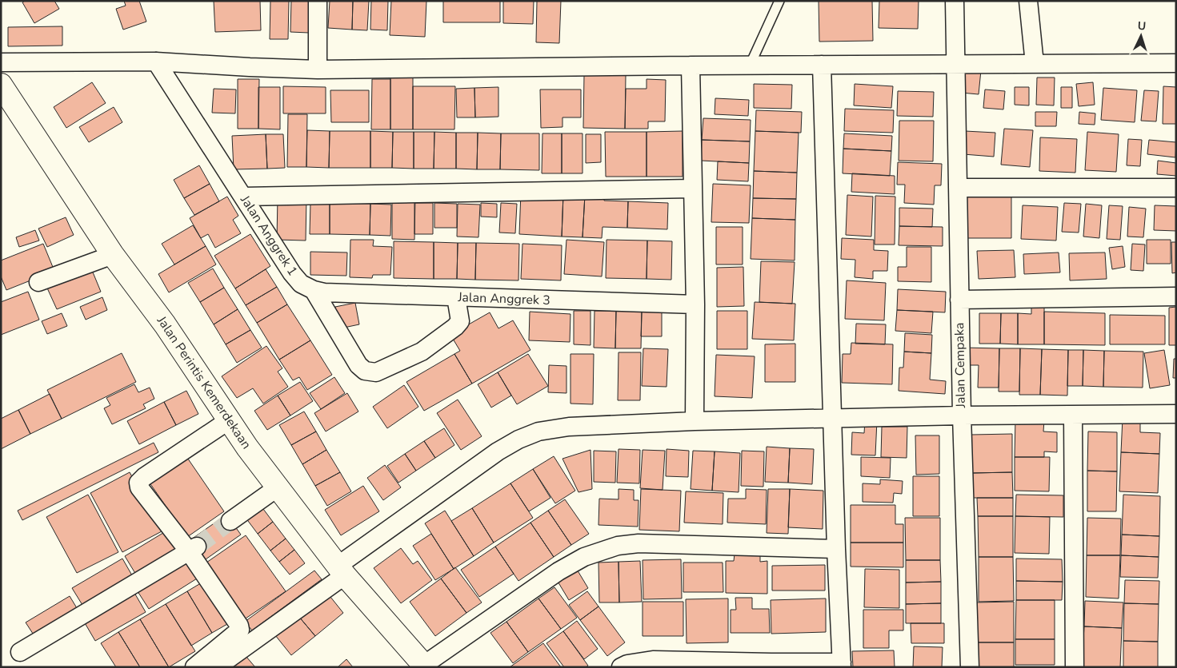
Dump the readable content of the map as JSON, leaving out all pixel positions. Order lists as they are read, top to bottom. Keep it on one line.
{"streets":{"main road":["Jalan Perintis Kemerdekaan"],"street":["Jalan Anggrek 1","Jalan Anggrek 3","Jalan Cempaka"]},"crossings":[["Jalan Anggrek 1","Jalan Anggrek 3"]],"north":"top"}
